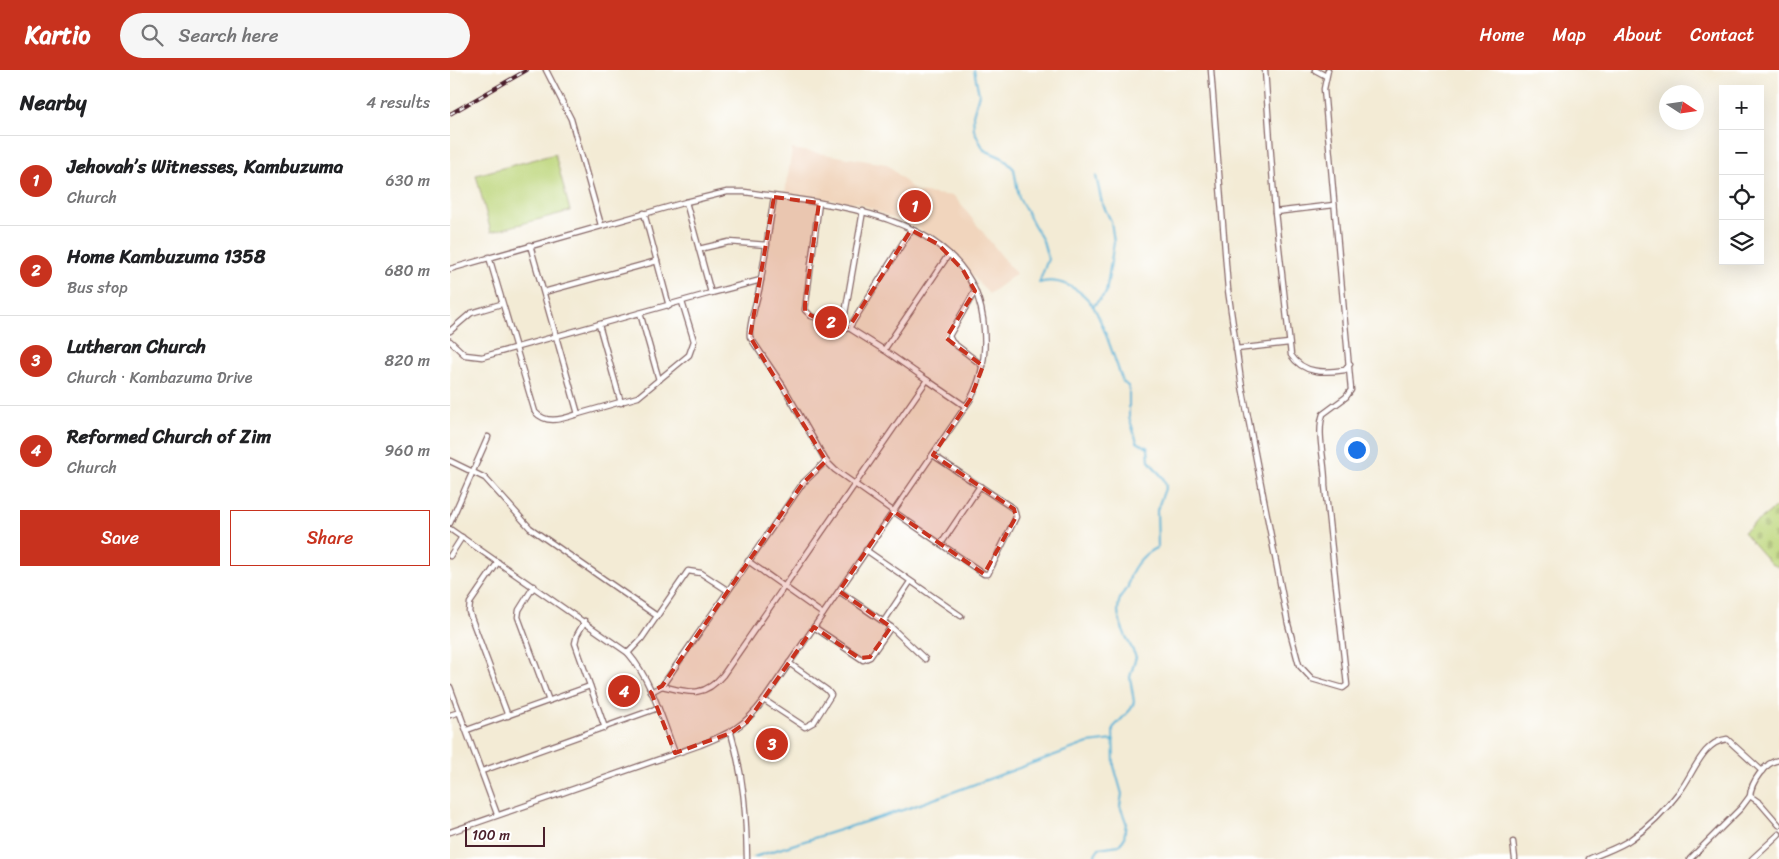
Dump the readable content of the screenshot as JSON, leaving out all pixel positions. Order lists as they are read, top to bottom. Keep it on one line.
{"scale_bar":"100 m","north":"right","page":{"header":"Kartio","search":"Search here","nav":["Home","Map","About","Contact"],"heading":["Nearby","4 results"],"map_buttons":["+","−"],"list":[{"mark":"1","name":"Jehovah’s Witnesses, Kambuzuma","note":"Church","value":"630 m"},{"mark":"2","name":"Home Kambuzuma 1358","note":"Bus stop","value":"680 m"},{"mark":"3","name":"Lutheran Church","note":"Church · Kambazuma Drive","value":"820 m"},{"mark":"4","name":"Reformed Church of Zim","note":"Church","value":"960 m"}],"pins":["1","2","4","3"],"buttons":["Save","Share"],"scale":"100 m"}}
